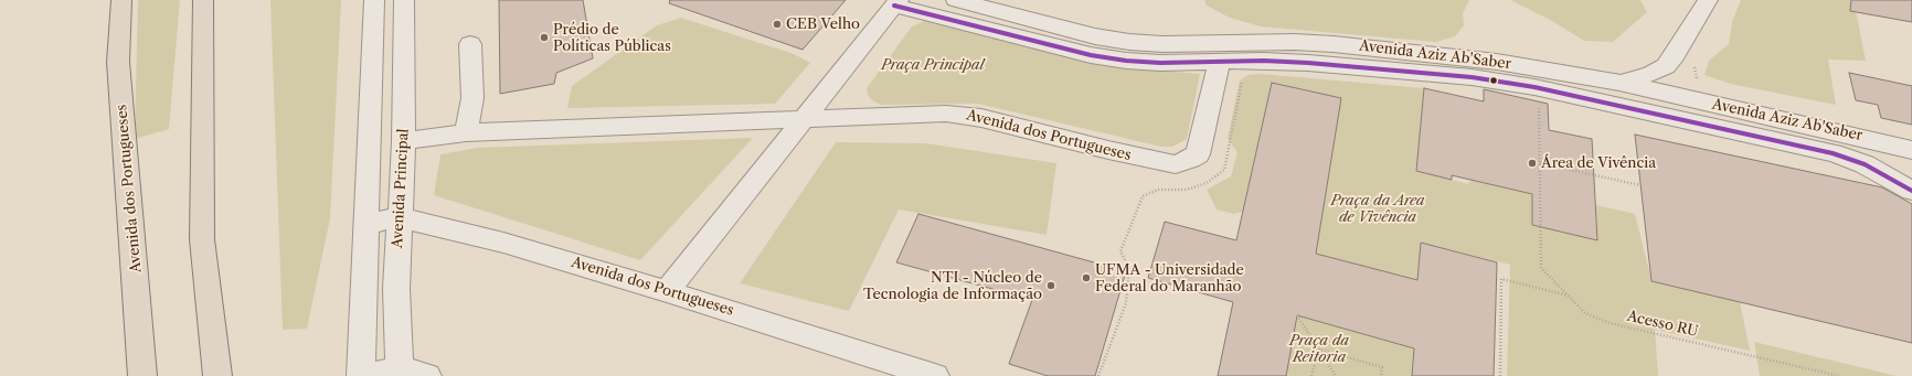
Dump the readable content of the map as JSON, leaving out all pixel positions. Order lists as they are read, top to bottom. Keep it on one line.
{"streets":{"highway":["Avenida dos Portugueses"],"street":["Avenida Aziz Ab'Saber","Avenida Principal"],"path":["Acesso RU"]},"crossings":[["Avenida Aziz Ab'Saber","Avenida dos Portugueses"],["Avenida Aziz Ab'Saber","Acesso RU"],["Avenida dos Portugueses","Avenida Principal"]],"parks":["Praça Principal","Praça da Area de Vivência","Praça da Reitoria"],"places":["CEB Velho","Prédio de Políticas Públicas","Área de Vivência","UFMA - Universidade Federal do Maranhão","NTI - Núcleo de Tecnologia de Informação"]}
